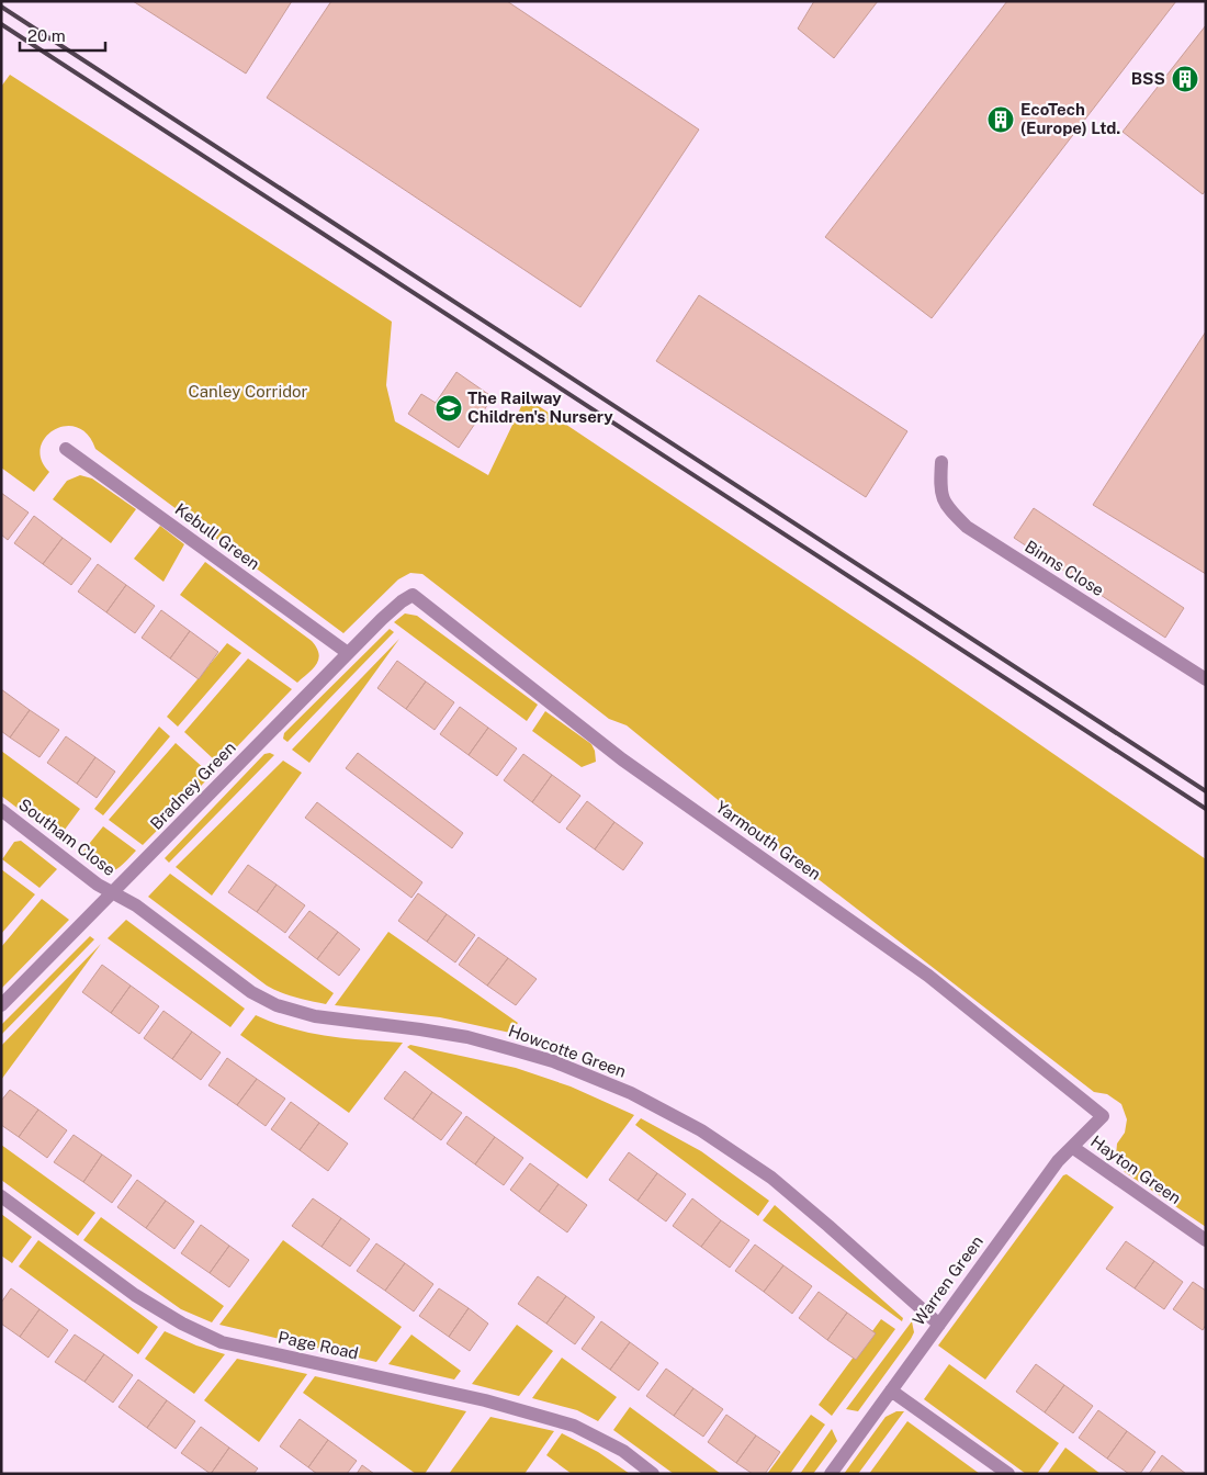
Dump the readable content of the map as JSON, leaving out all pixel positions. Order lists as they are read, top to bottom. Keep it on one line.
{"streets":{"street":["Kebull Green","Binns Close","Bradney Green","Southam Close","Yarmouth Green","Howcotte Green","Hayton Green","Warren Green","Page Road"]},"crossings":[["Kebull Green","Bradney Green"],["Bradney Green","Southam Close"],["Bradney Green","Yarmouth Green"],["Bradney Green","Howcotte Green"],["Southam Close","Howcotte Green"],["Yarmouth Green","Warren Green"],["Howcotte Green","Warren Green"],["Hayton Green","Warren Green"]],"parks":["Canley Corridor"],"places":{"building":["BSS","EcoTech (Europe) Ltd."],"school or university":["The Railway Children's Nursery"]},"scale_bar":"20 m"}
